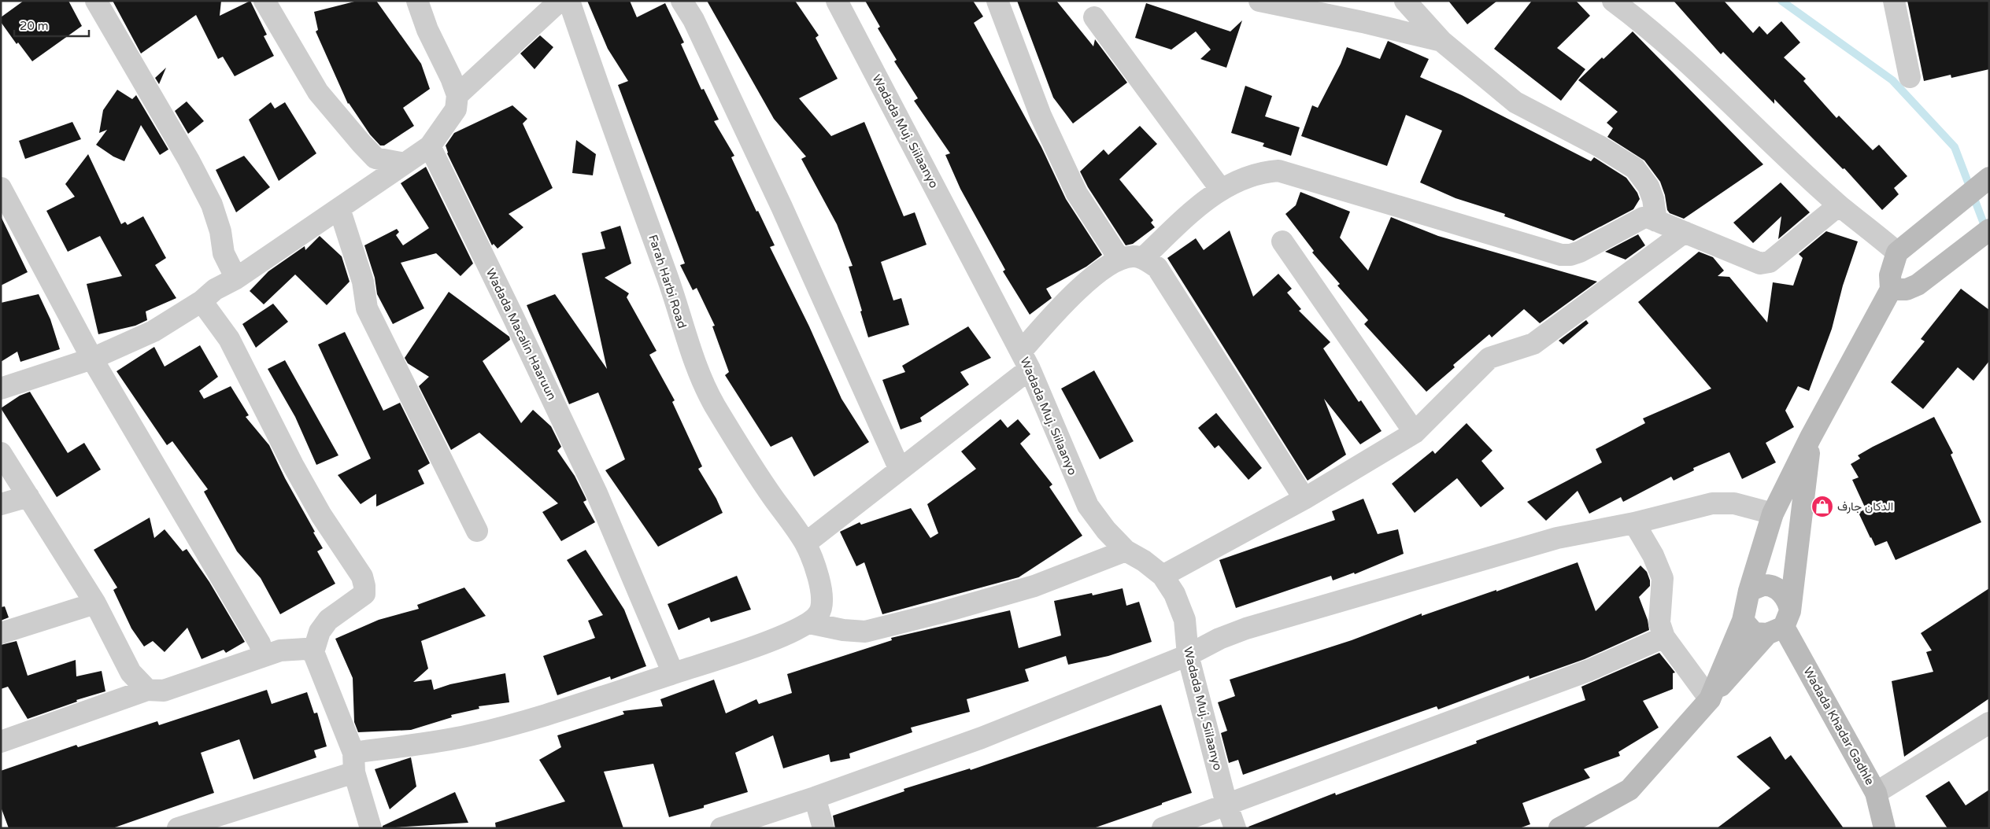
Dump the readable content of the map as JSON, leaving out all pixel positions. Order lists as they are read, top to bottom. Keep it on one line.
{"streets":{"main road":["Wadada Khadar Gadhle"],"street":["Wadada Muj. Siilaanyo","Farah Harbi Road","Wadada Macalin Haaruun"]},"places":{"shop":["الدكان جارف"]},"scale_bar":"20 m"}
